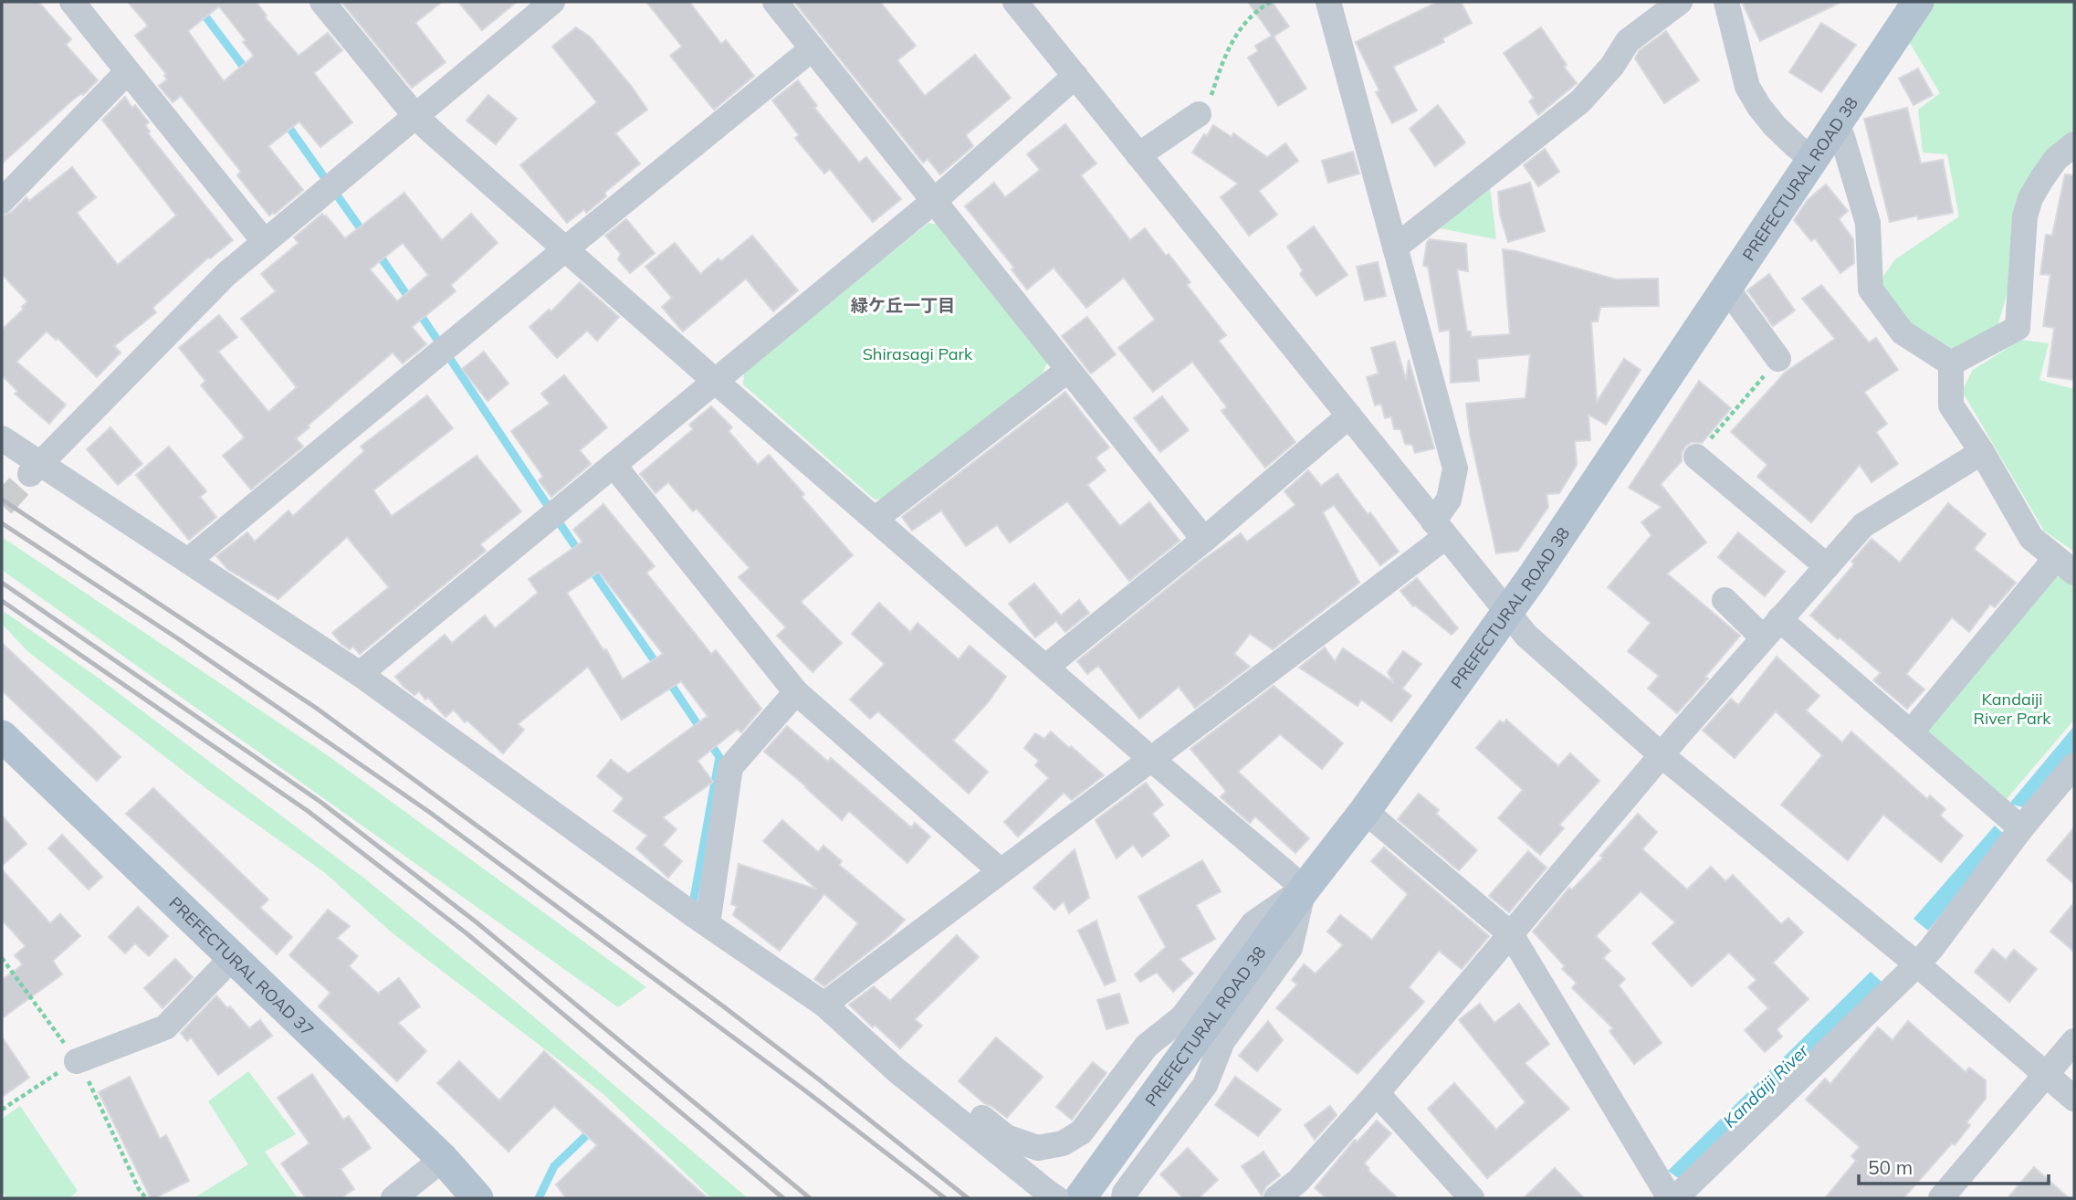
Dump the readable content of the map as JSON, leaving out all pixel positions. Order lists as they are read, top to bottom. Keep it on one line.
{"streets":{"main road":["PREFECTURAL ROAD 38","PREFECTURAL ROAD 37"]},"districts":["緑ケ丘一丁目"],"water":["Kandaiji River"],"parks":["Shirasagi Park","Kandaiji River Park"],"scale_bar":"50 m"}
